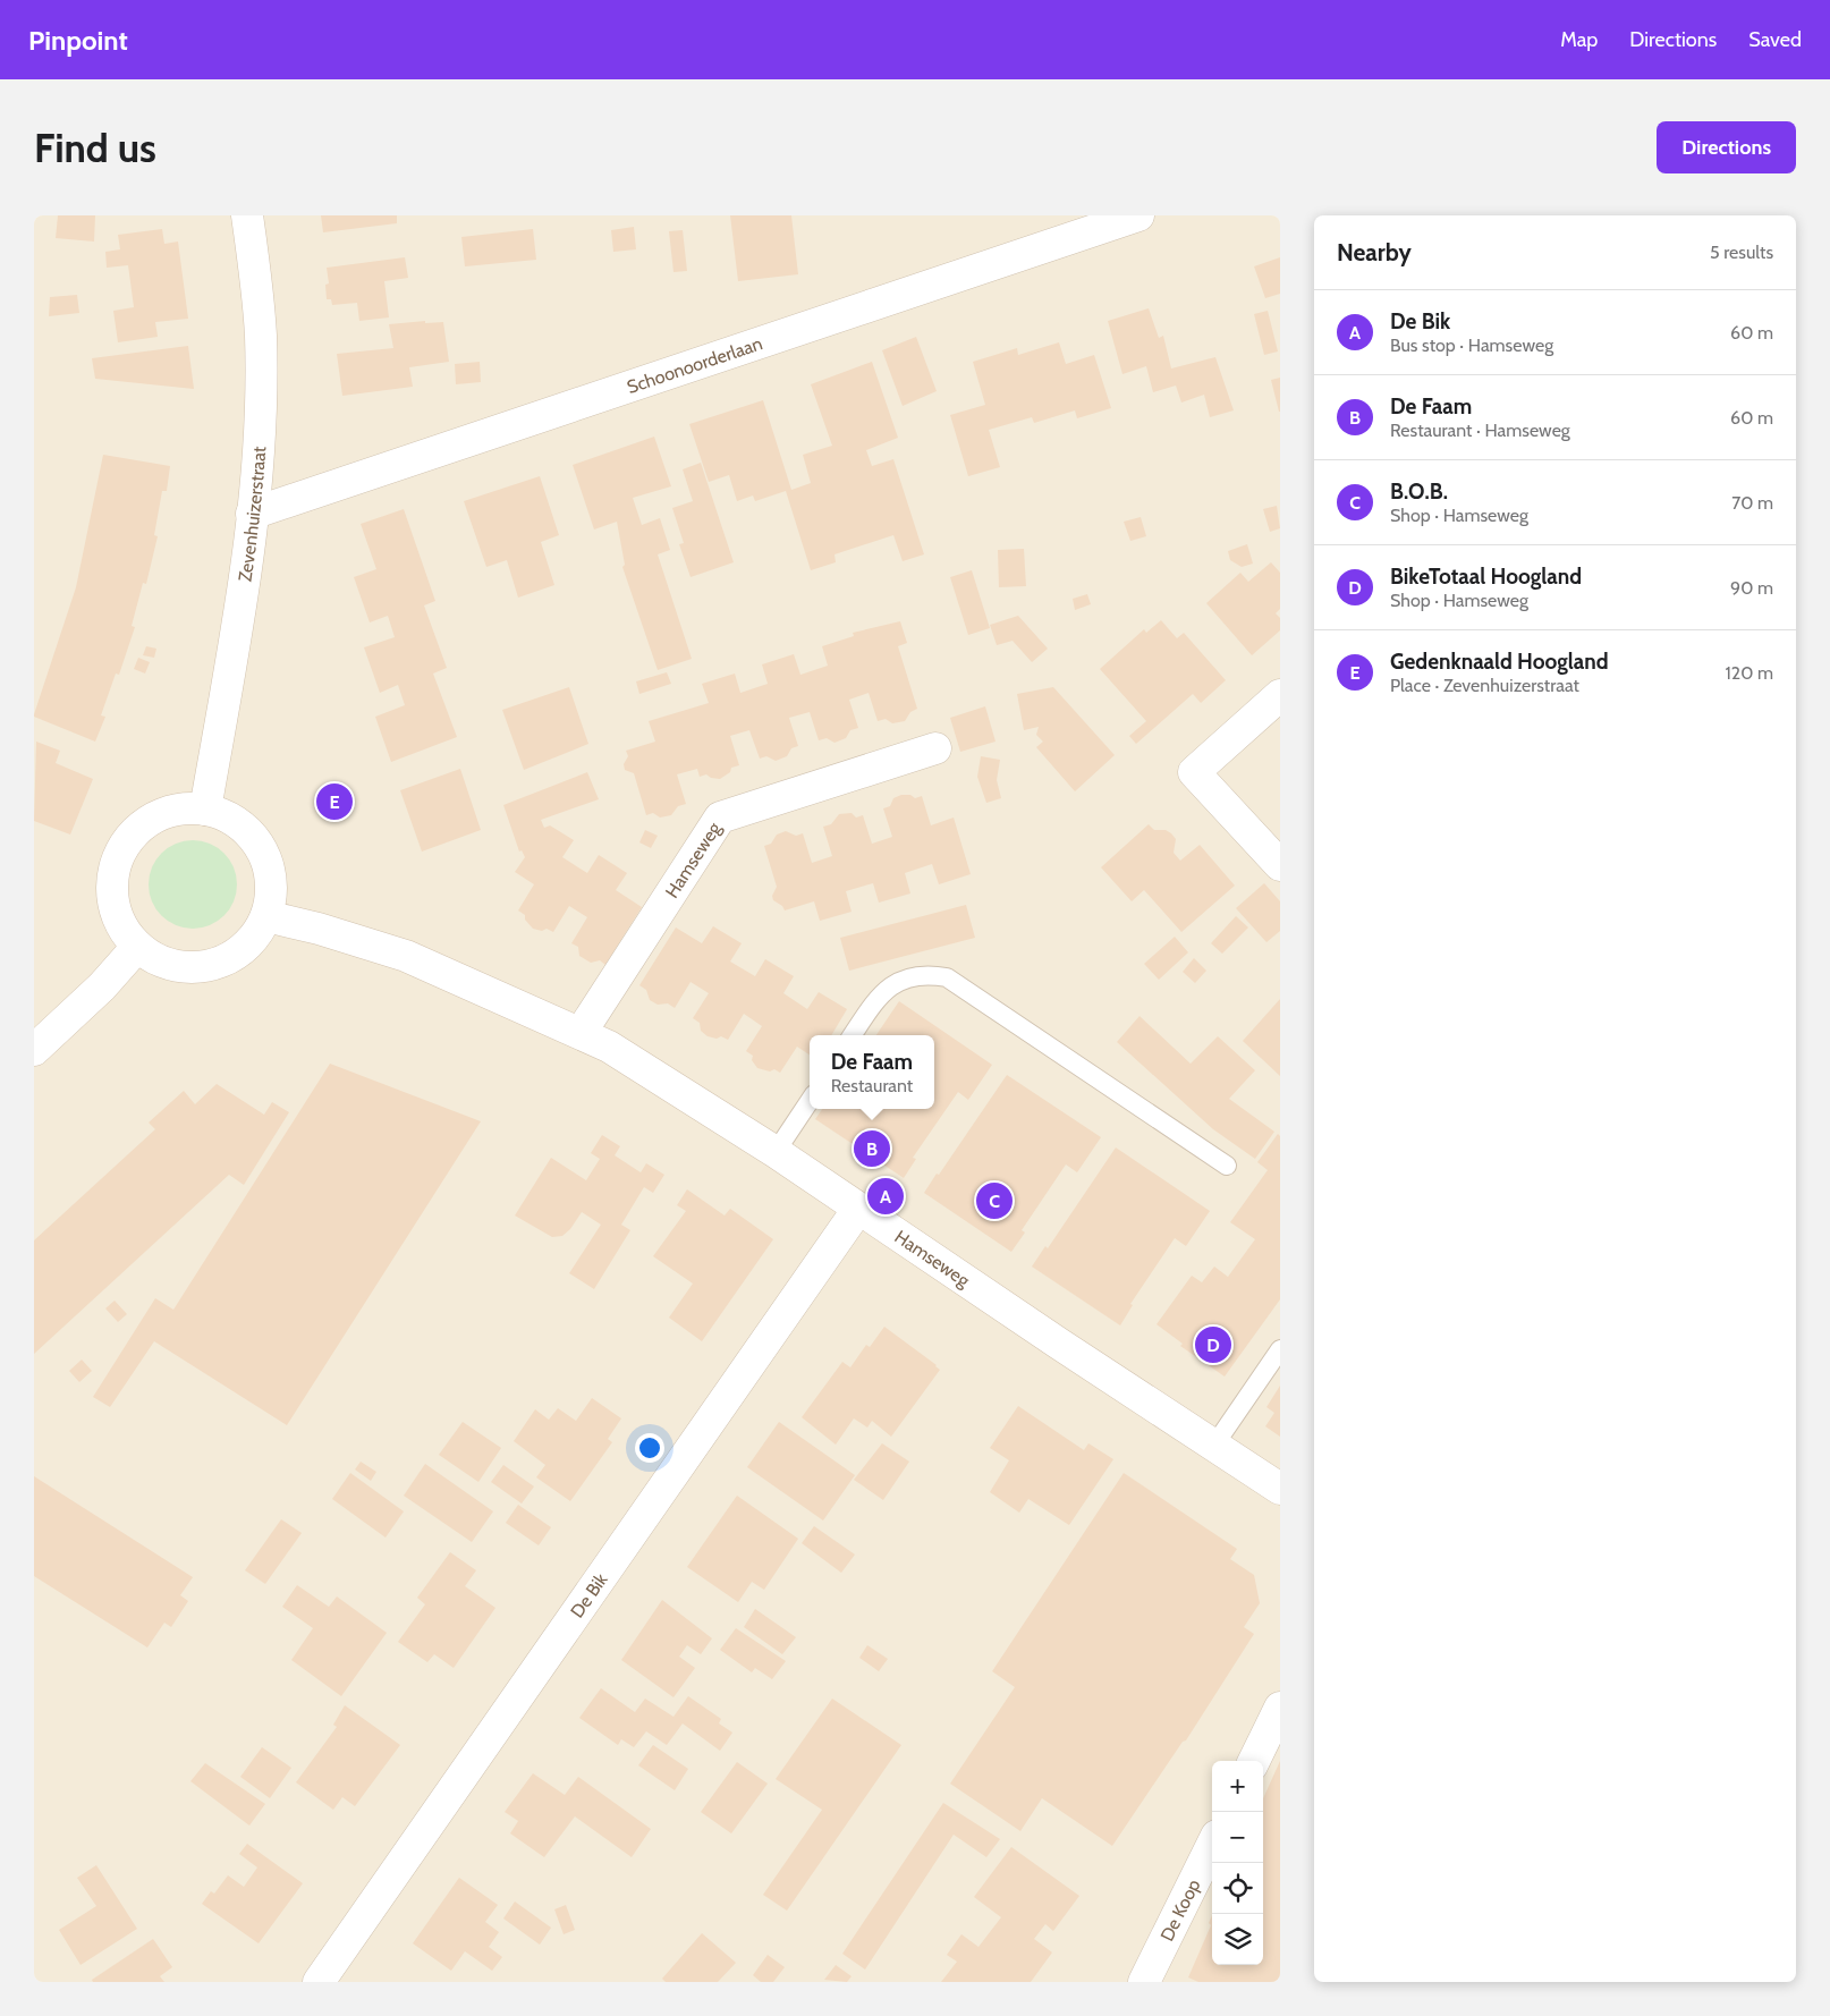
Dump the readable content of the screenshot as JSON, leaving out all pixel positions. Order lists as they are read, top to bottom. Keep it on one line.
{"streets":{"street":["Schoonoorderlaan","Zevenhuizerstraat","Hamseweg","De Bik","De Koop"]},"crossings":[["Schoonoorderlaan","Zevenhuizerstraat"],["Zevenhuizerstraat","Hamseweg"],["Hamseweg","De Bik"]],"page":{"header":"Pinpoint","nav":["Map","Directions","Saved"],"buttons":"Directions","title":"Find us","heading":["Nearby","5 results"],"list":[{"mark":"A","name":"De Bik","note":"Bus stop · Hamseweg","value":"60 m"},{"mark":"B","name":"De Faam","note":"Restaurant · Hamseweg","value":"60 m"},{"mark":"C","name":"B.O.B.","note":"Shop · Hamseweg","value":"70 m"},{"mark":"D","name":"BikeTotaal Hoogland","note":"Shop · Hamseweg","value":"90 m"},{"mark":"E","name":"Gedenknaald Hoogland","note":"Place · Zevenhuizerstraat","value":"120 m"}],"pins":["E","B","A","C","D"],"popup":["De Faam","Restaurant"],"map_buttons":["+","−"]}}
